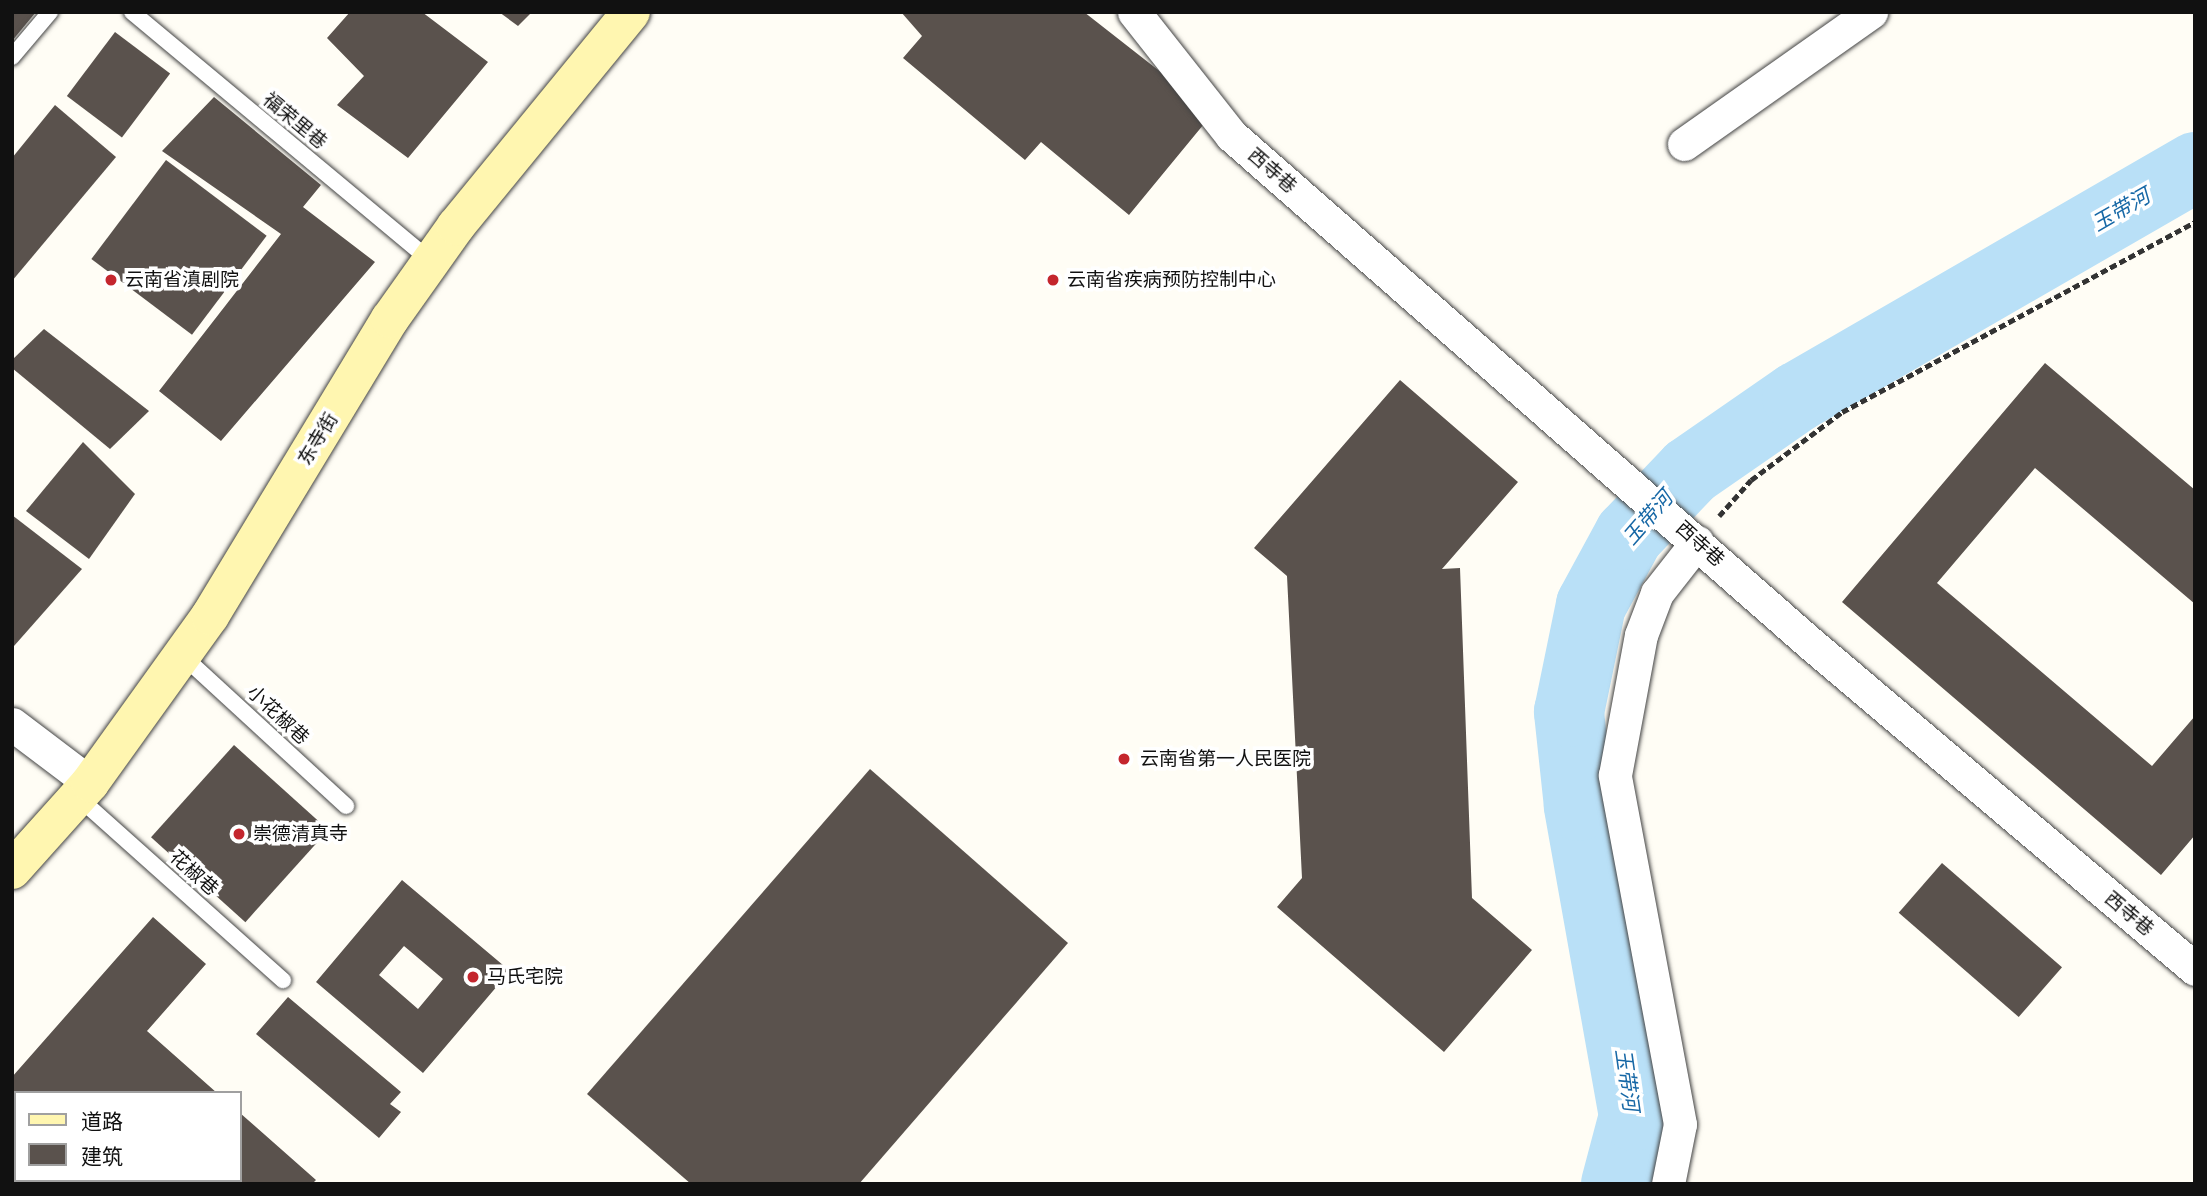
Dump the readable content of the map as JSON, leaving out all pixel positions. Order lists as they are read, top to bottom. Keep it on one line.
{"streets":{"street":["西寺巷","东寺街"],"lane":["福荣里巷","小花椒巷","花椒巷"]},"crossings":[["福荣里巷","东寺街"],["东寺街","小花椒巷"],["东寺街","花椒巷"]],"water":["玉带河"],"places":["云南省滇剧院","云南省疾病预防控制中心","云南省第一人民医院","崇德清真寺","马氏宅院"],"legend":["道路","建筑"]}
